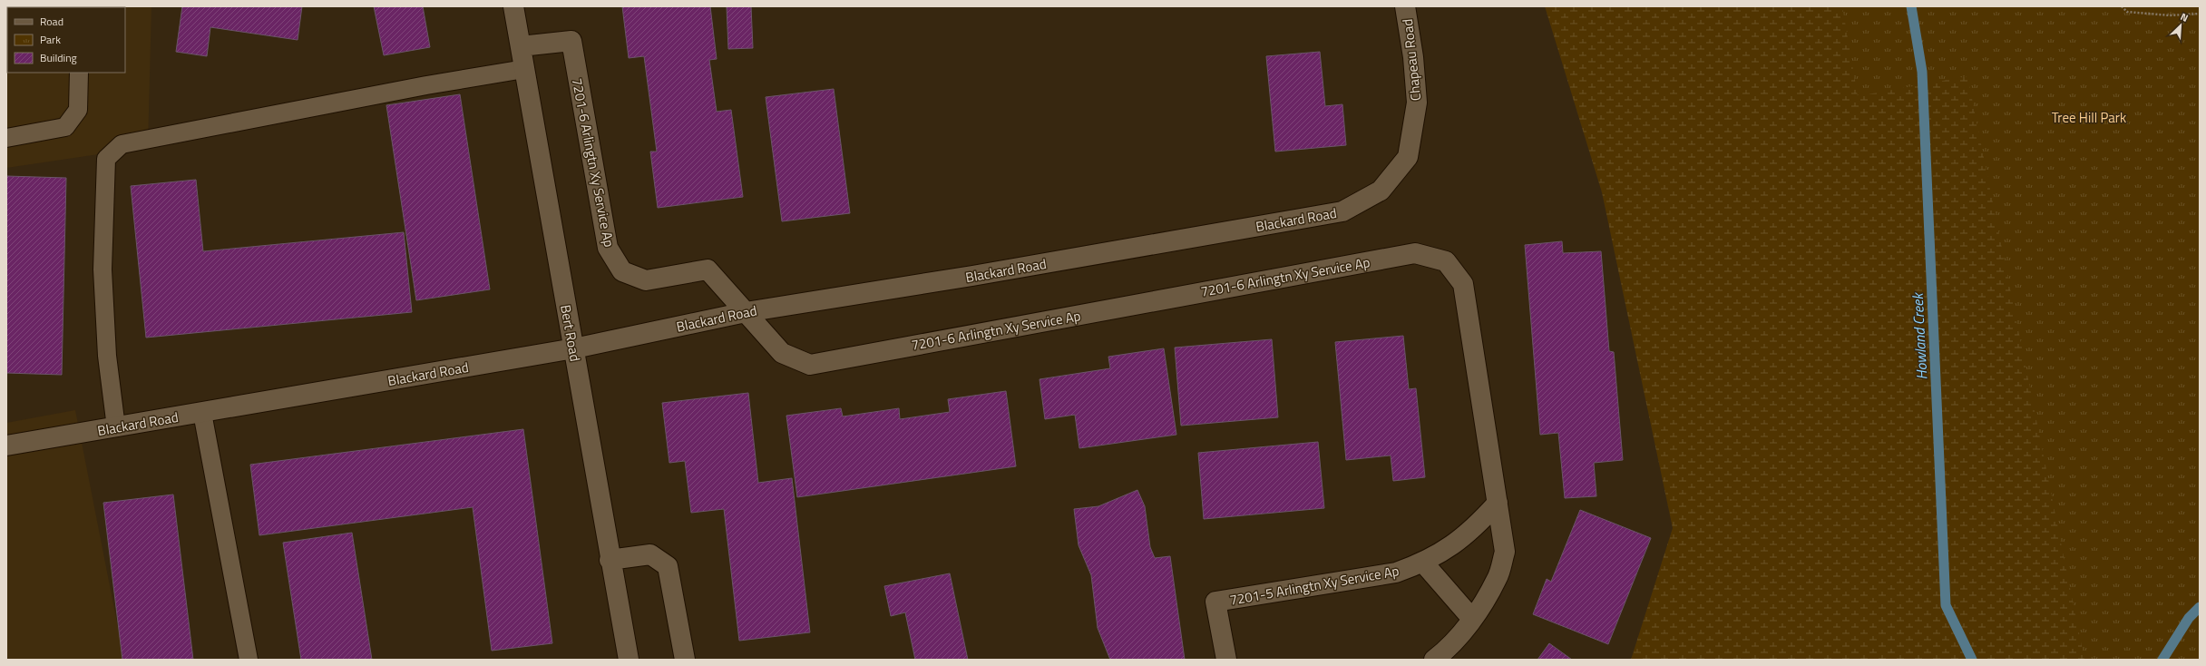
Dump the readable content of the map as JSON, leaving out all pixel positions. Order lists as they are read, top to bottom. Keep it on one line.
{"streets":{"street":["Chapeau Road","7201-6 Arlingtn Xy Service Ap","Blackard Road","Bert Road","7201-5 Arlingtn Xy Service Ap"]},"crossings":[["Chapeau Road","Blackard Road"],["7201-6 Arlingtn Xy Service Ap","Blackard Road"],["7201-6 Arlingtn Xy Service Ap","Bert Road"],["7201-6 Arlingtn Xy Service Ap","7201-5 Arlingtn Xy Service Ap"],["Blackard Road","Bert Road"]],"water":["Howland Creek"],"parks":["Tree Hill Park"],"legend":["Road","Park","Building"],"north":"top right"}
